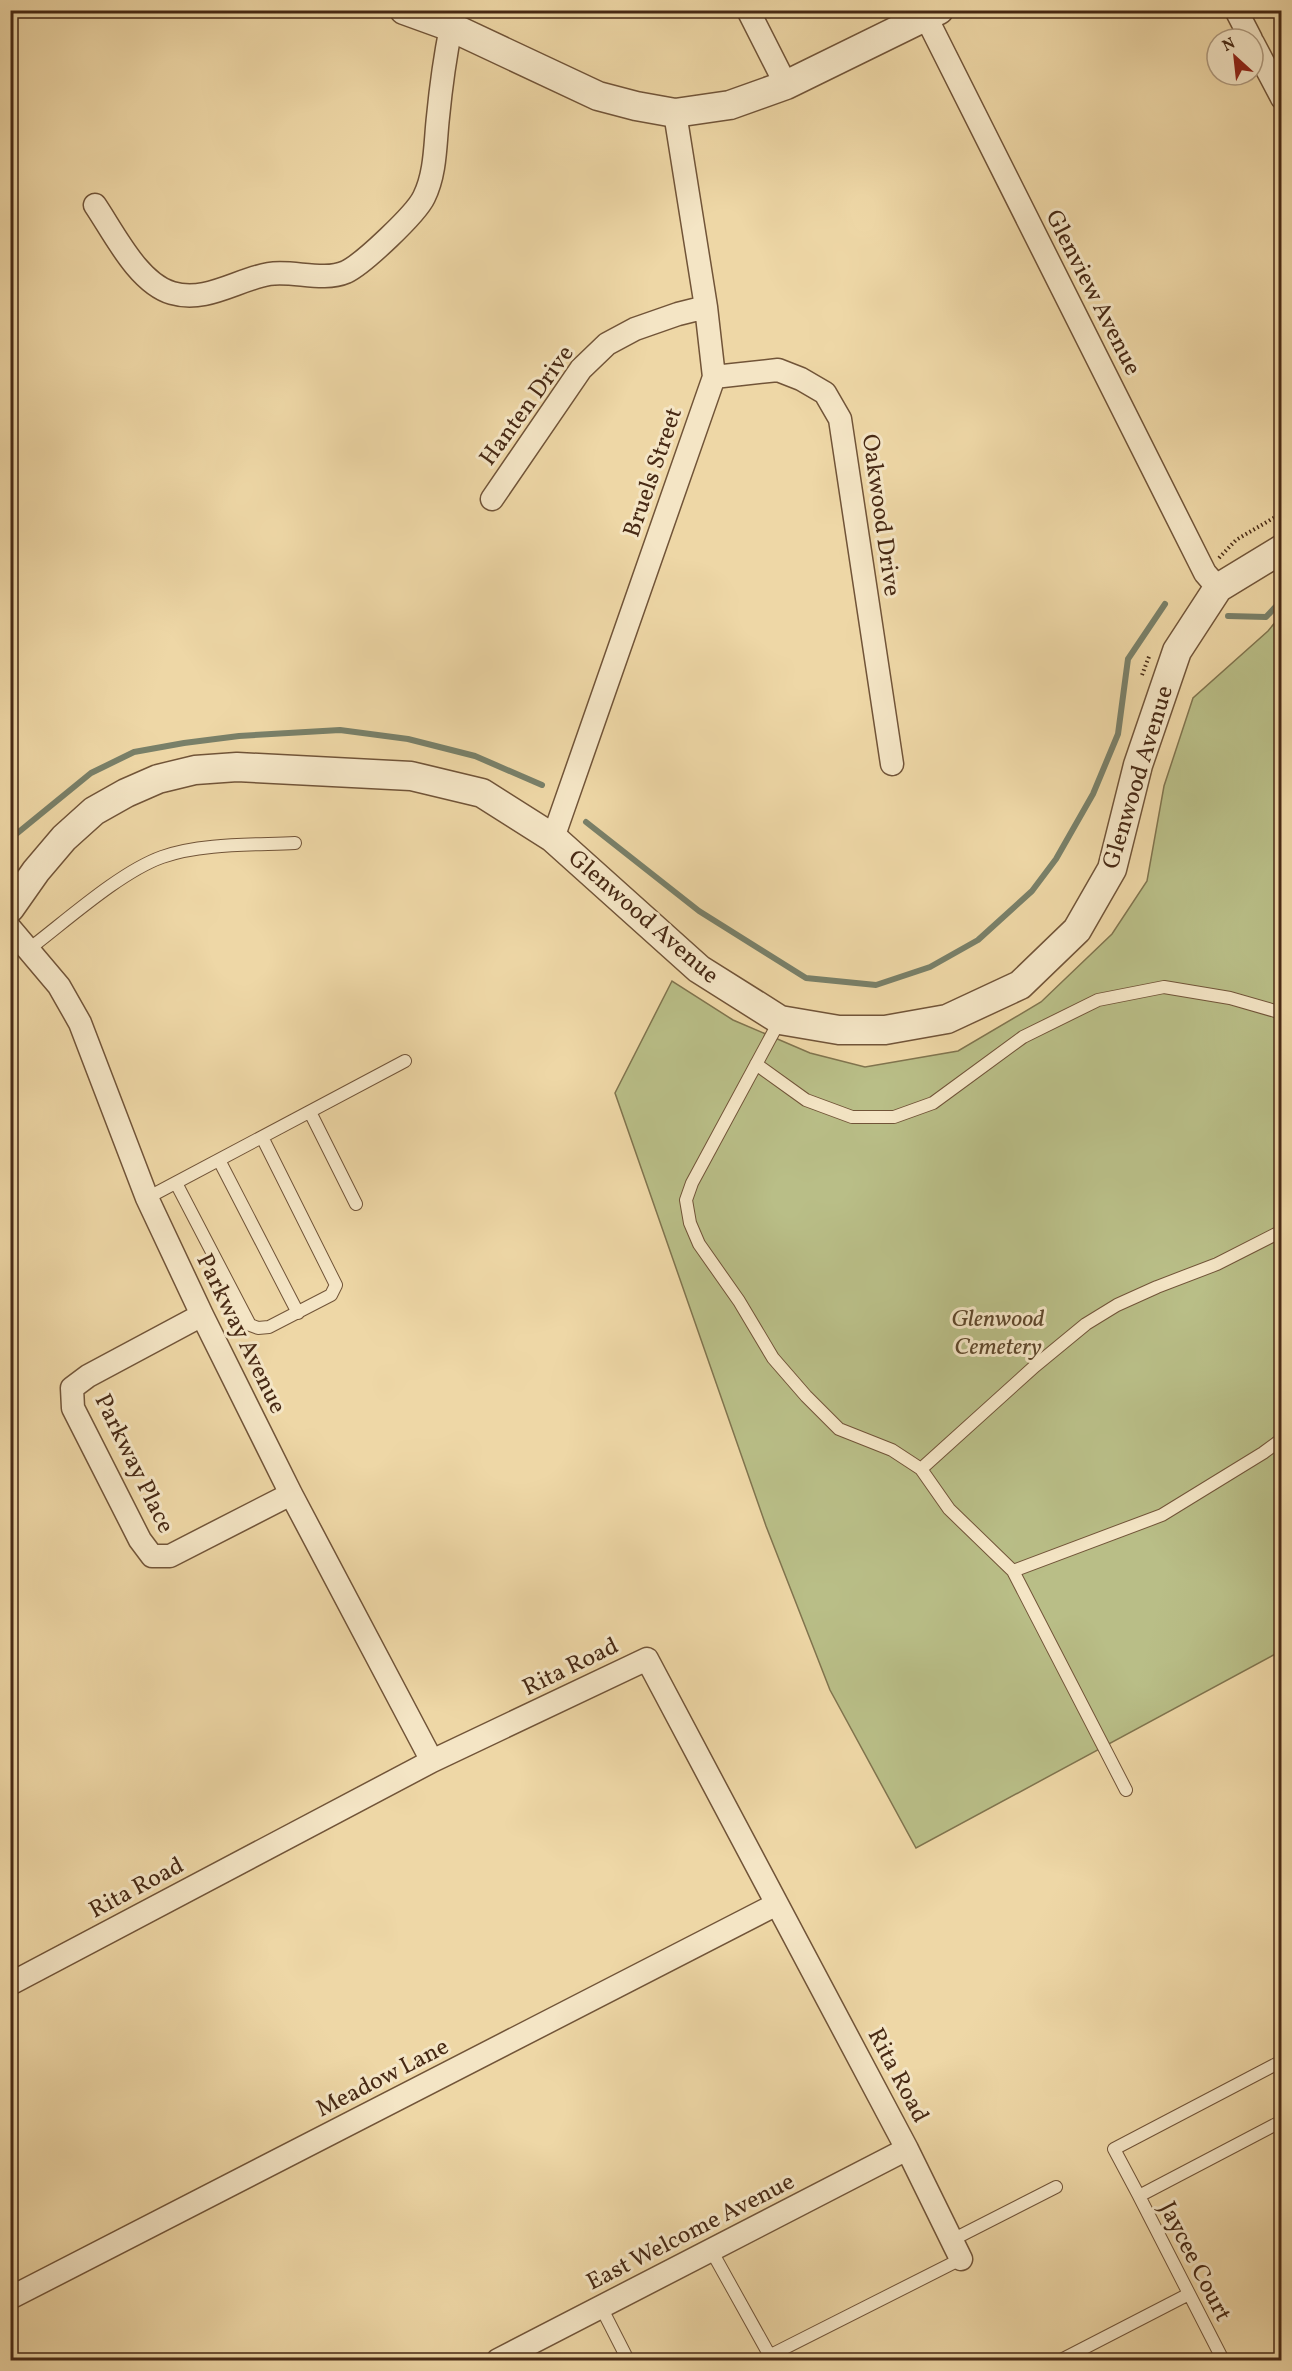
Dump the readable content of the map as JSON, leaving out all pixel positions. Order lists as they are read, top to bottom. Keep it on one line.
{"streets":{"street":["Glenview Avenue","Hanten Drive","Bruels Street","Oakwood Drive","Glenwood Avenue","Parkway Avenue","Parkway Place","Rita Road","Meadow Lane","East Welcome Avenue"],"lane":["Jaycee Court"]},"crossings":[["Glenview Avenue","Glenwood Avenue"],["Hanten Drive","Bruels Street"],["Bruels Street","Oakwood Drive"],["Bruels Street","Glenwood Avenue"],["Parkway Avenue","Parkway Place"],["Parkway Avenue","Rita Road"],["Rita Road","Meadow Lane"],["Rita Road","East Welcome Avenue"]],"parks":["Glenwood Cemetery"],"north":"top left"}
